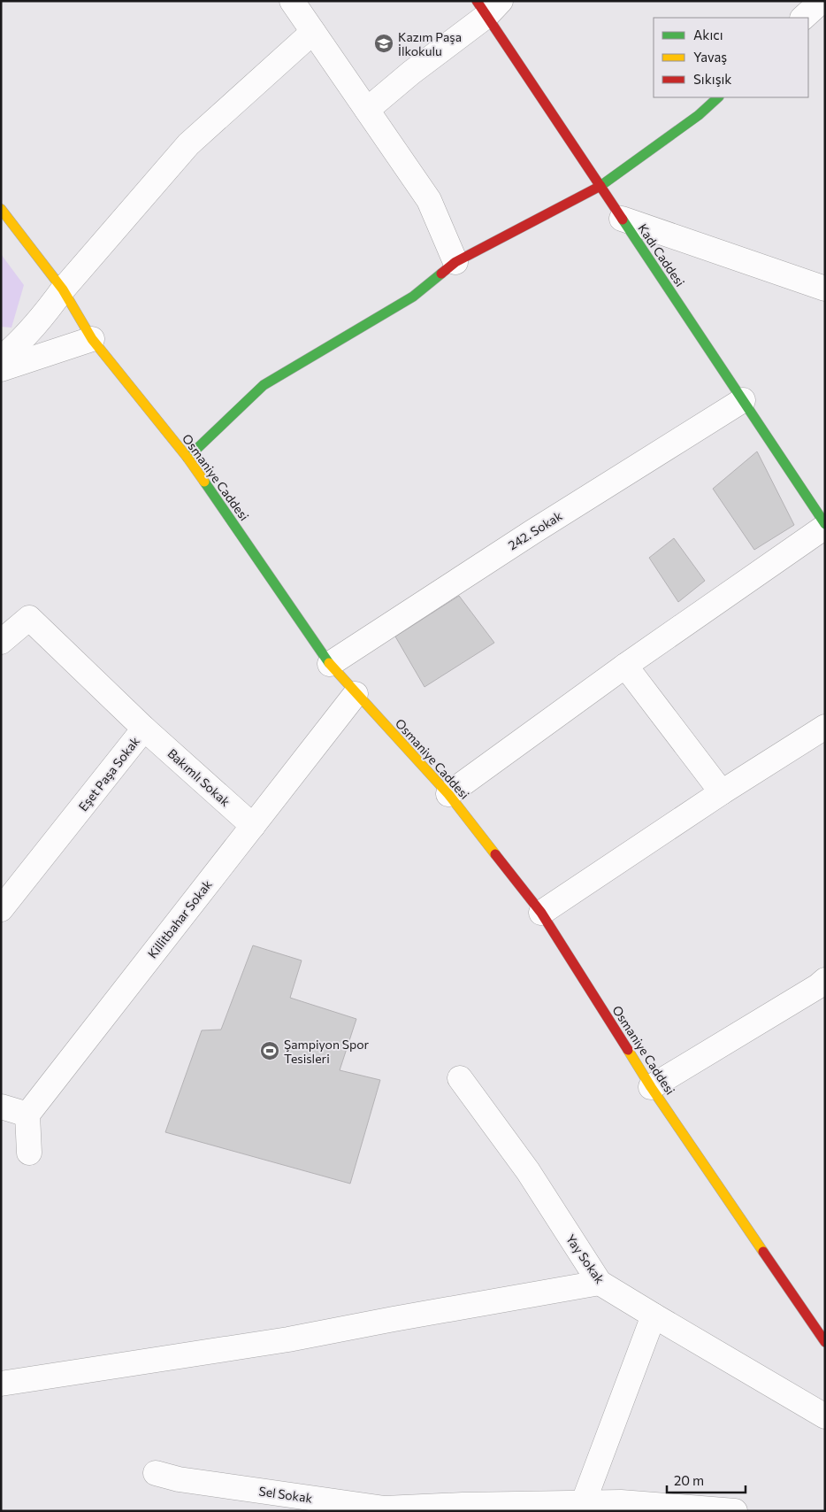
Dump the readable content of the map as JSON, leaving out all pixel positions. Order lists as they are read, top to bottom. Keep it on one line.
{"streets":{"street":["Kadı Caddesi","Osmaniye Caddesi","242. Sokak","Eşet Paşa Sokak","Bakımlı Sokak","Killitbahar Sokak","Yay Sokak","Sel Sokak"]},"crossings":[["Kadı Caddesi","242. Sokak"],["Osmaniye Caddesi","242. Sokak"],["Osmaniye Caddesi","Killitbahar Sokak"],["Eşet Paşa Sokak","Bakımlı Sokak"],["Bakımlı Sokak","Killitbahar Sokak"]],"places":{"school or university":["Kazım Paşa İlkokulu"],"sports":["Şampiyon Spor Tesisleri"]},"legend":["Akıcı","Yavaş","Sıkışık"],"scale_bar":"20 m"}
